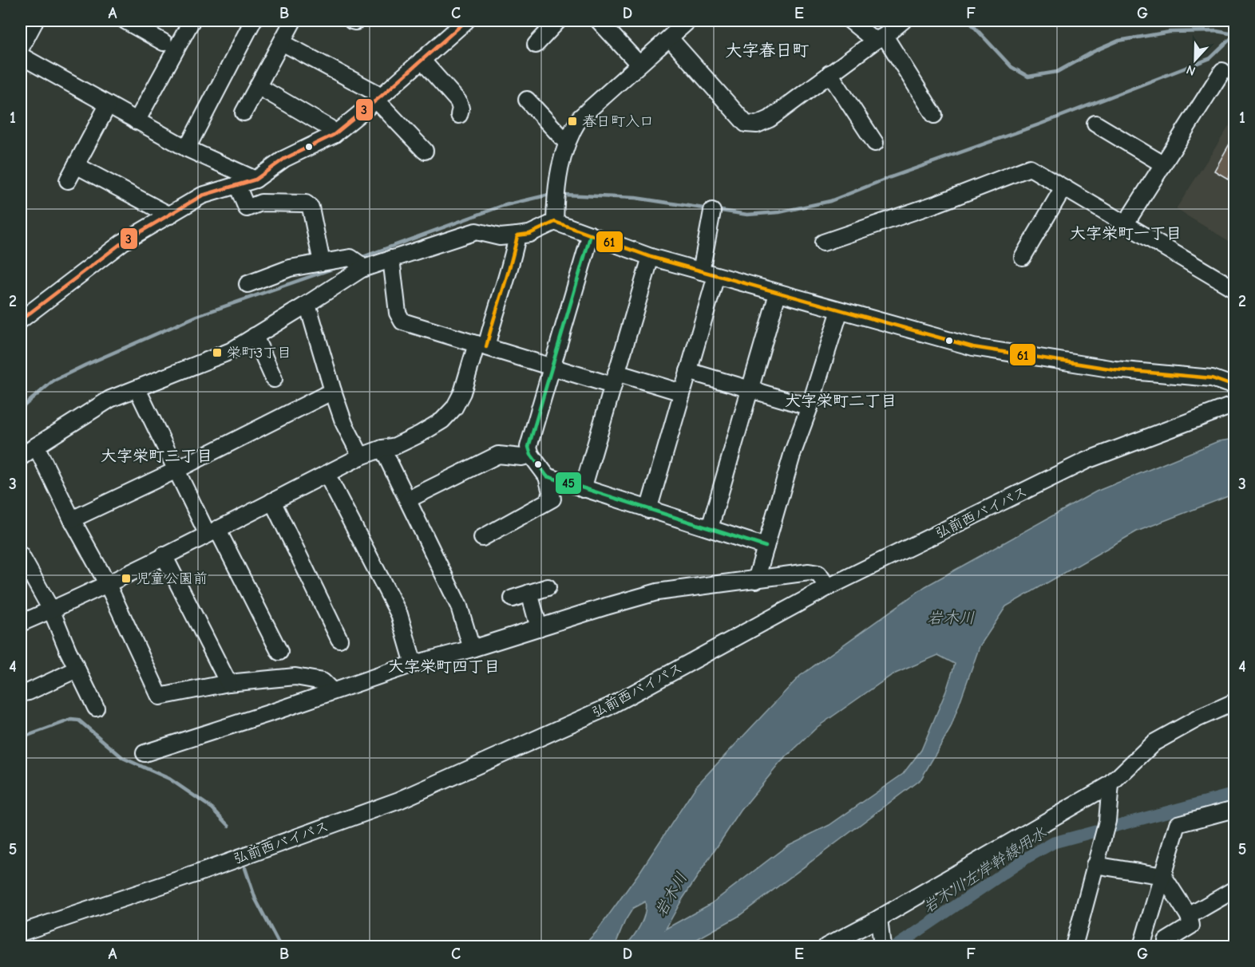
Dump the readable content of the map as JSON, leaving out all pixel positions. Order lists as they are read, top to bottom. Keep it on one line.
{"streets":{"street":["弘前西バイパス"]},"districts":["大字春日町","大字栄町一丁目","大字栄町二丁目","大字栄町三丁目","大字栄町四丁目"],"water":["岩木川","岩木川左岸幹線用水"],"places":{"transit":["春日町入口","栄町3丁目","児童公園前"]},"lines":["transit line 3","transit line 61","transit line 45"],"north":"bottom","grid":{"columns":["A","B","C","D","E","F","G"],"rows":["1","2","3","4","5"]}}
